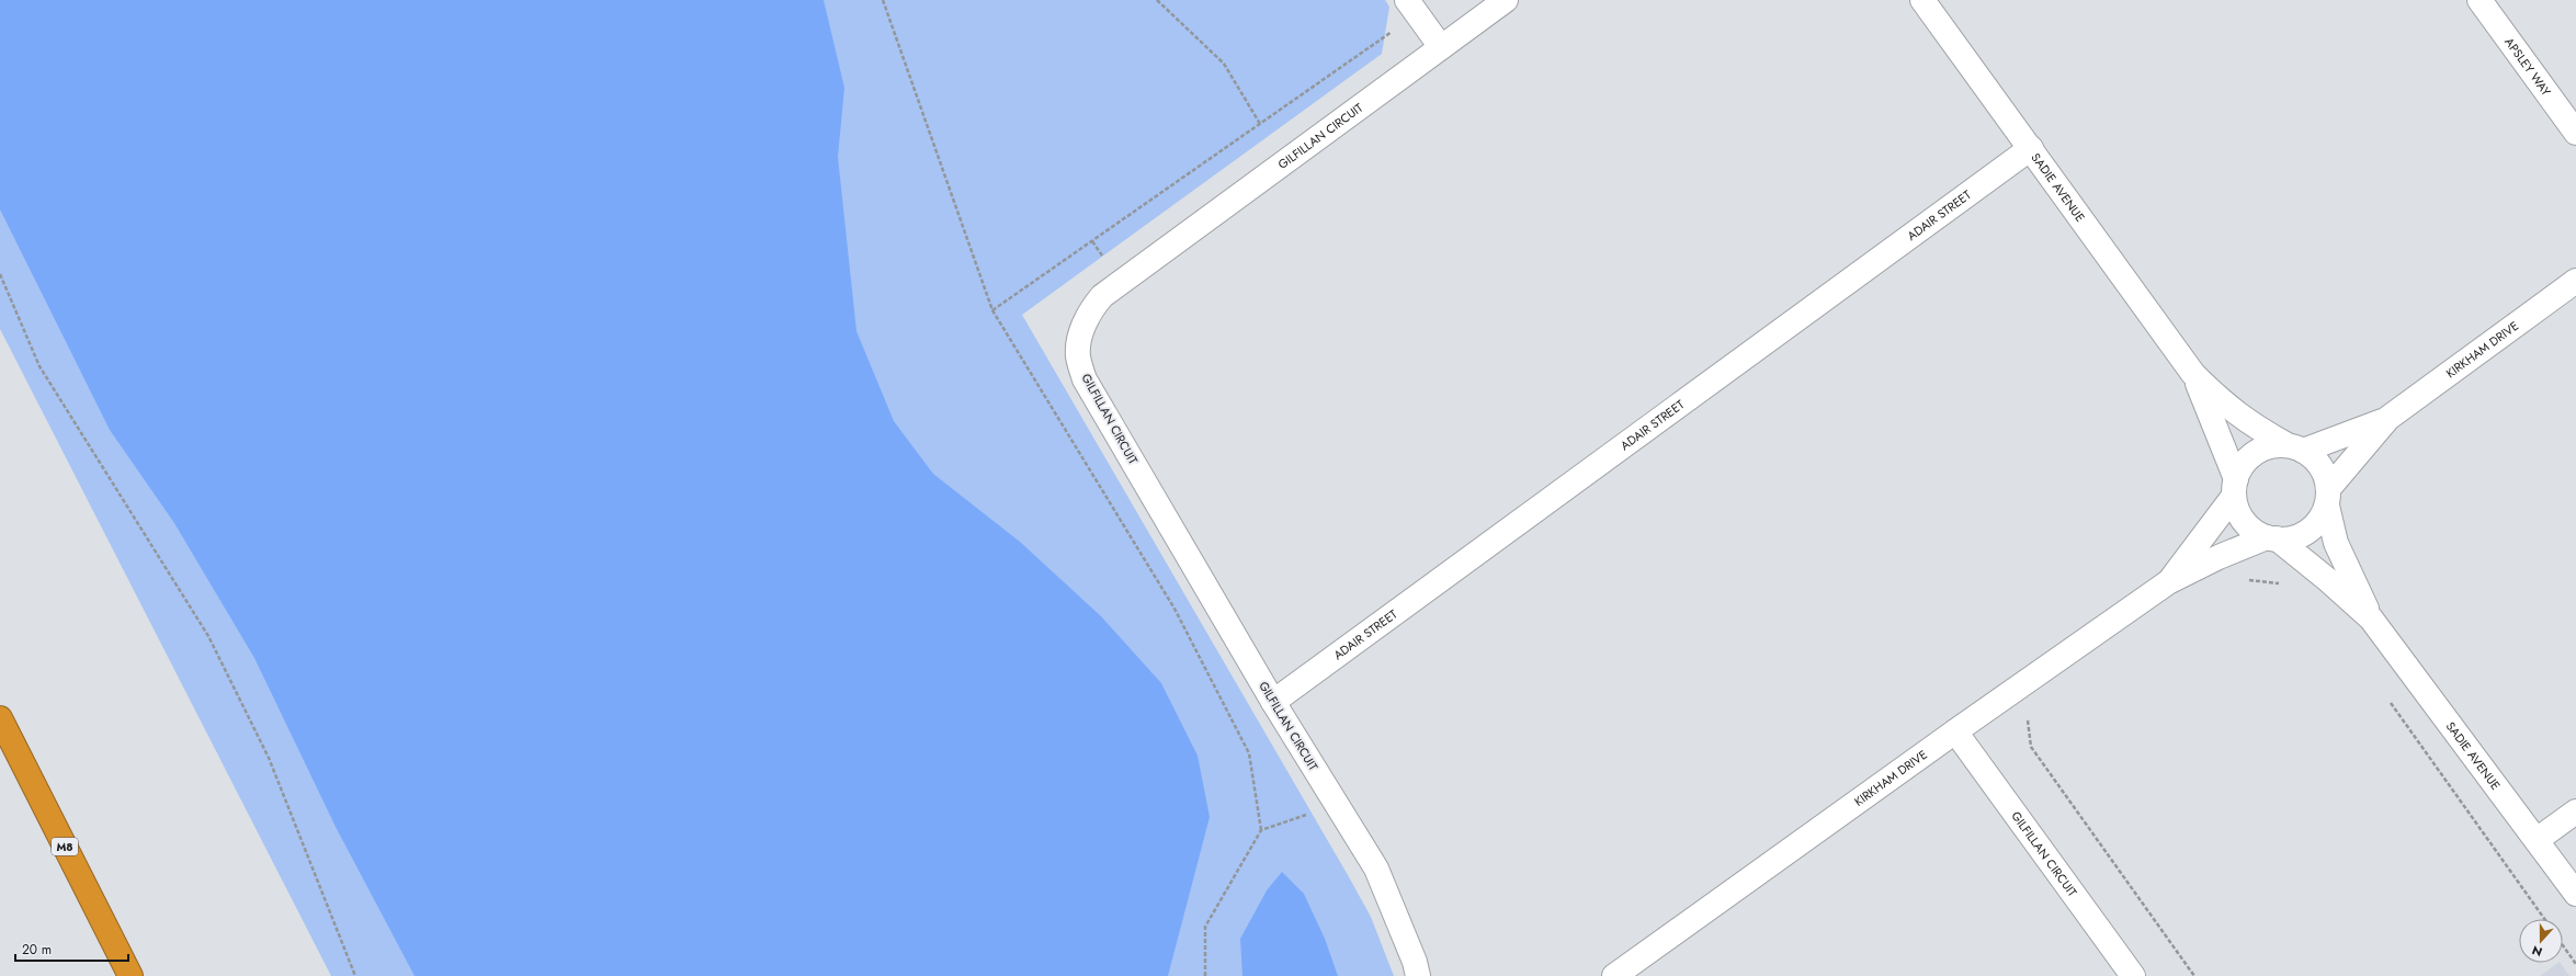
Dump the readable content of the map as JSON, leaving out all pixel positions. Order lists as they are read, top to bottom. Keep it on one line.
{"streets":{"highway":["M8"],"street":["APSLEY WAY","GILFILLAN CIRCUIT","SADIE AVENUE","ADAIR STREET","KIRKHAM DRIVE"]},"crossings":[["GILFILLAN CIRCUIT","ADAIR STREET"],["GILFILLAN CIRCUIT","KIRKHAM DRIVE"],["SADIE AVENUE","ADAIR STREET"],["SADIE AVENUE","KIRKHAM DRIVE"]],"scale_bar":"20 m","north":"bottom"}
